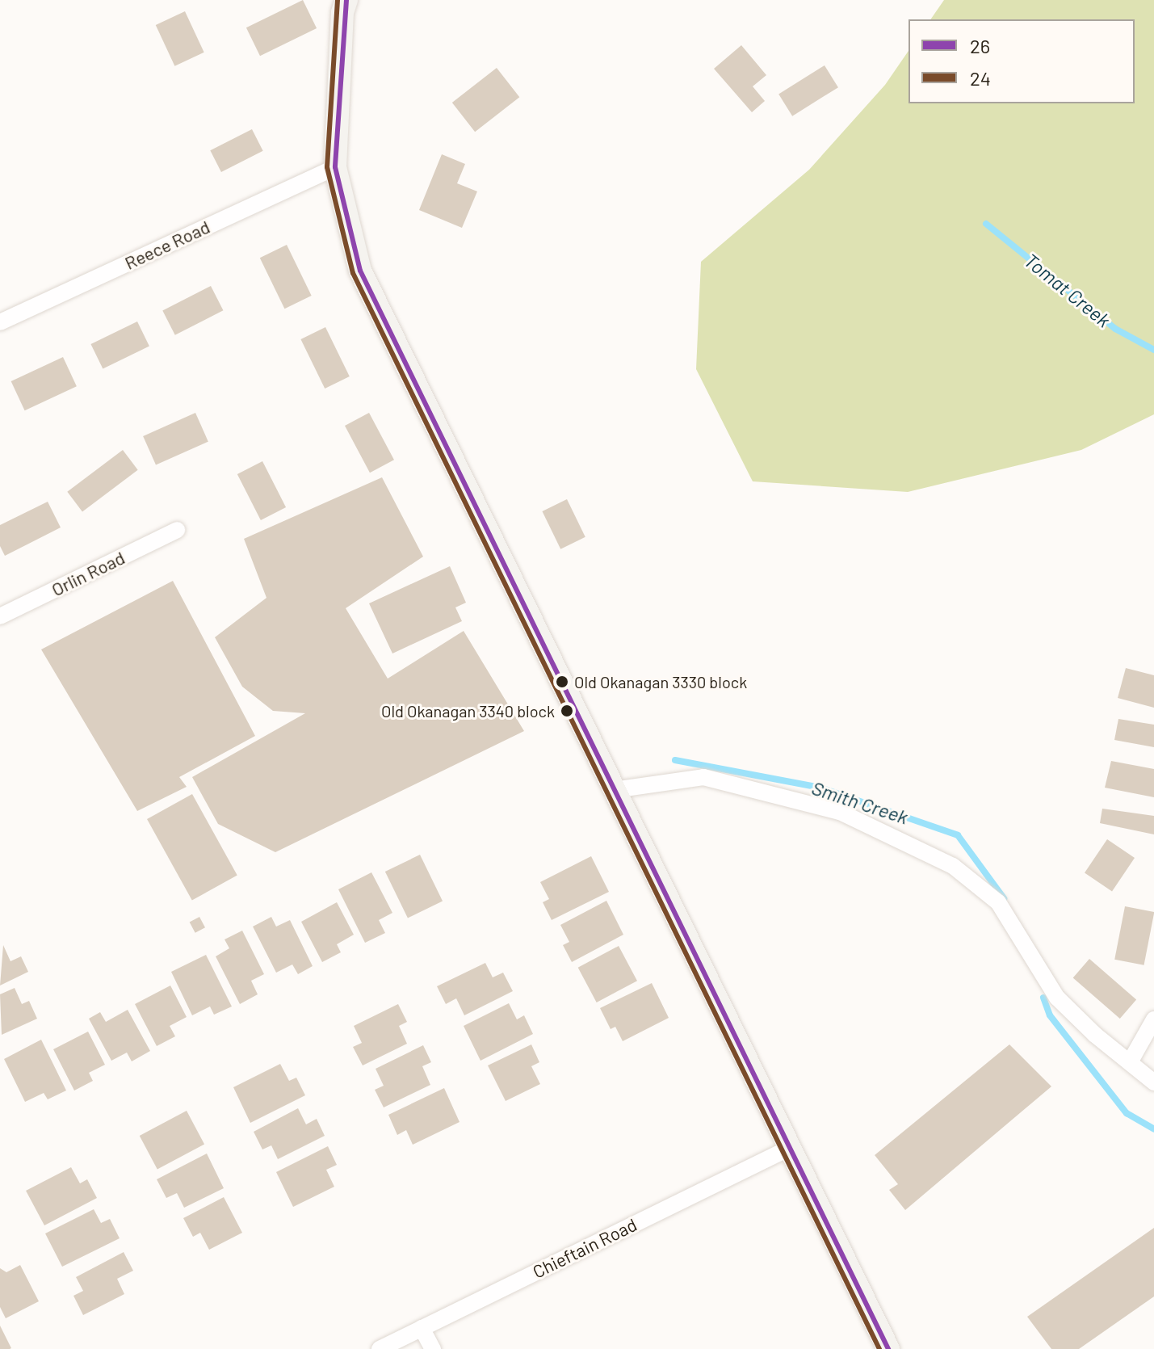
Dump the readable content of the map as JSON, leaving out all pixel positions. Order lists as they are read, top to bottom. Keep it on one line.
{"streets":{"street":["Reece Road","Orlin Road","Chieftain Road"]},"water":["Tomat Creek","Smith Creek"],"places":["Old Okanagan 3330 block","Old Okanagan 3340 block"],"lines":["transit line 26","transit line 24"],"legend":["26","24"]}
